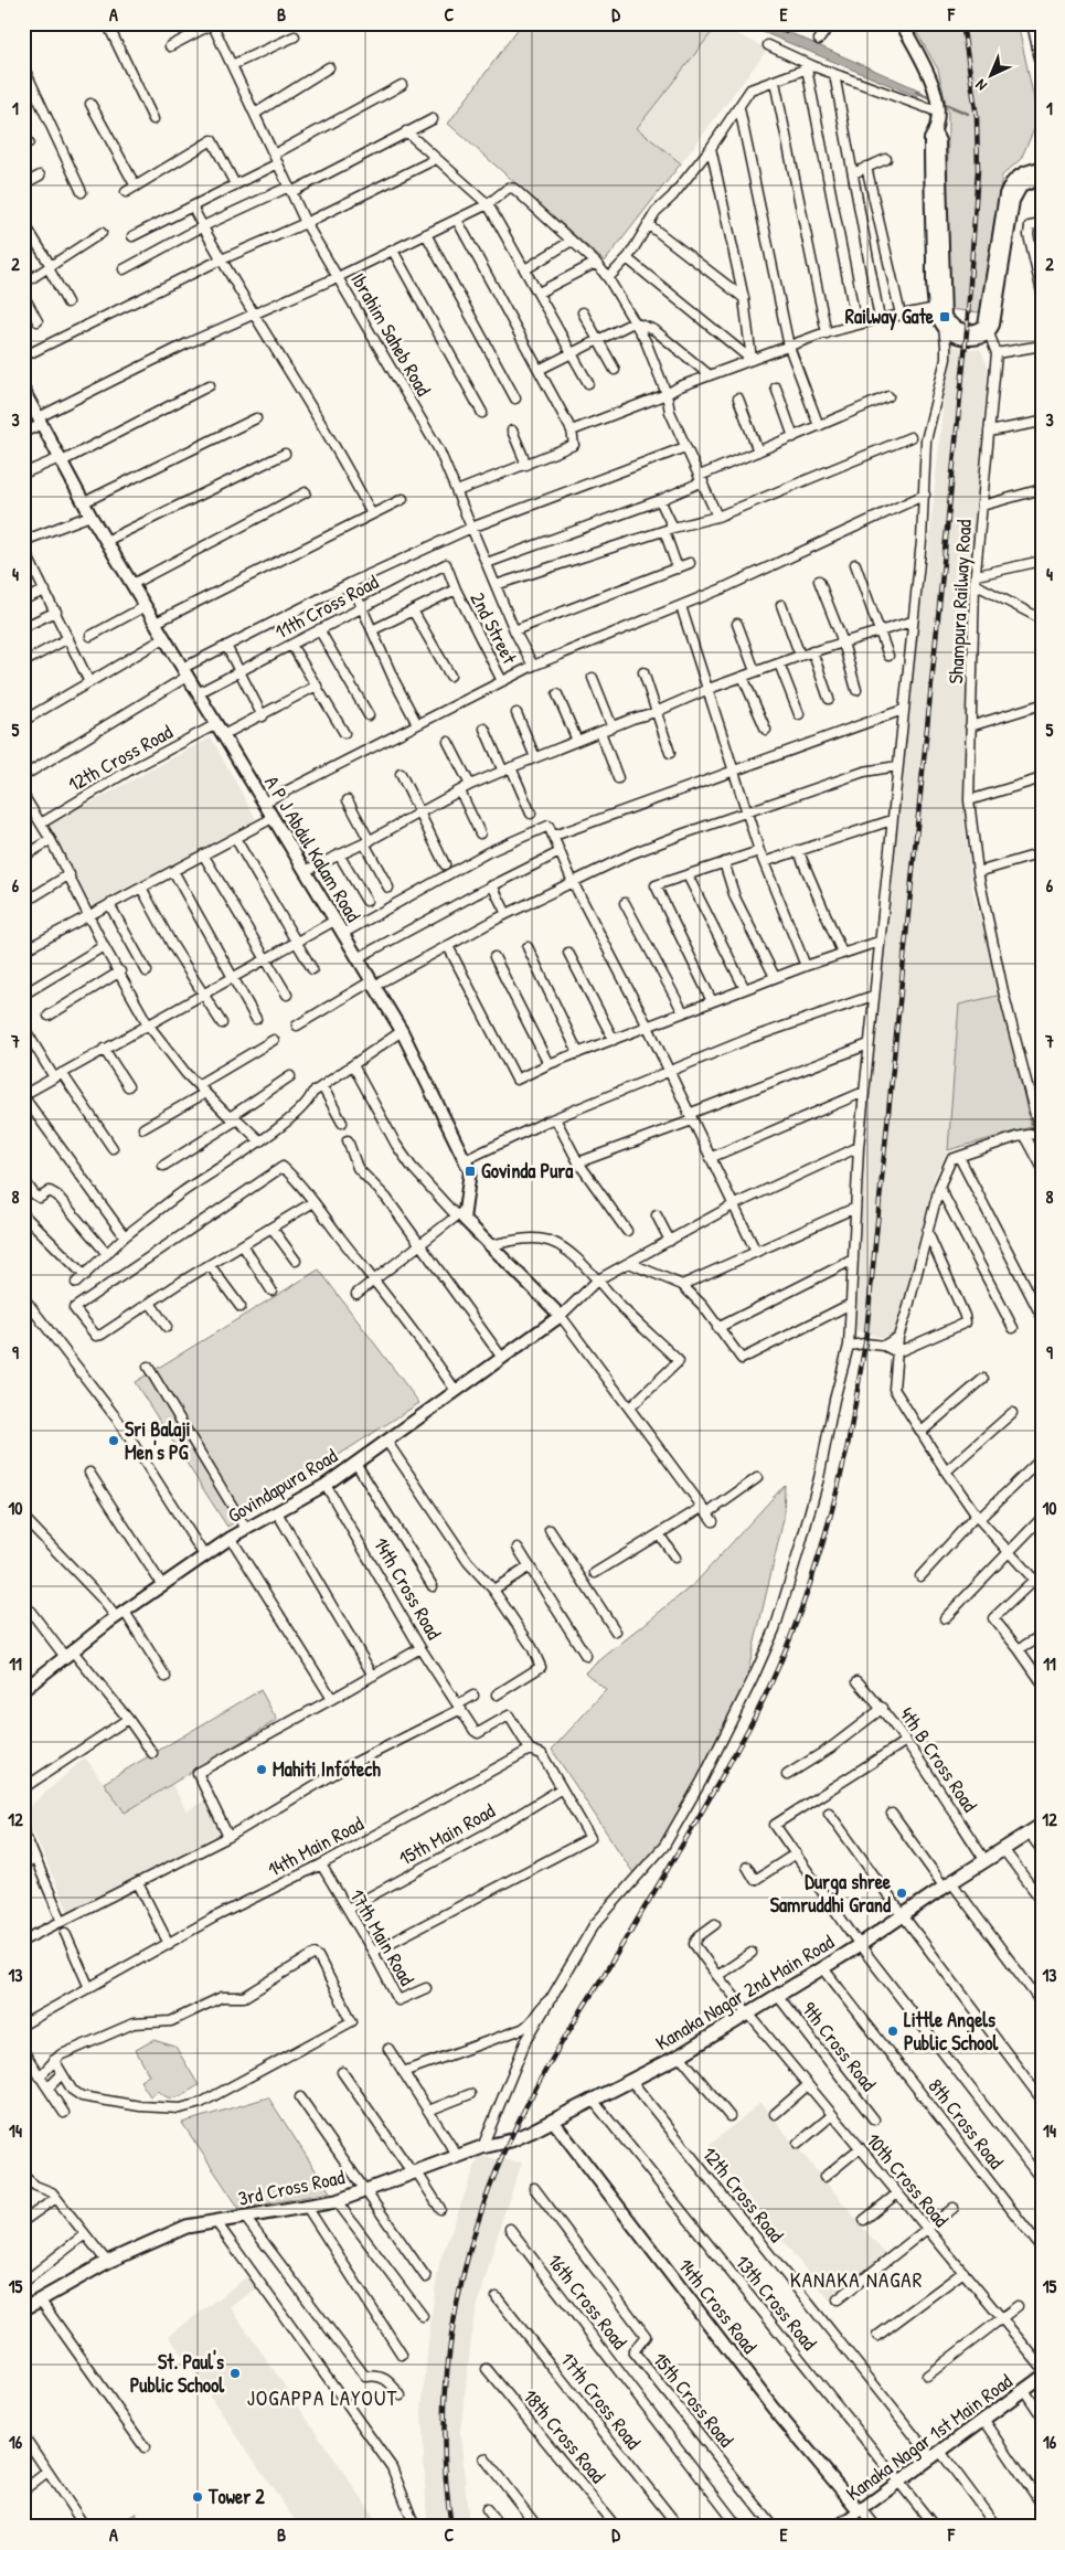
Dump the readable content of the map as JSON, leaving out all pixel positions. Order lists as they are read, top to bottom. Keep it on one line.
{"streets":{"main road":["Kanaka Nagar 2nd Main Road","3rd Cross Road"],"street":["Ibrahim Saheb Road","Shampura Railway Road","11th Cross Road","2nd Street","12th Cross Road","A P J Abdul Kalam Road","Govindapura Road","14th Cross Road","4th B Cross Road","15th Main Road","14th Main Road","17th Main Road","9th Cross Road","8th Cross Road","10th Cross Road","16th Cross Road","13th Cross Road","15th Cross Road","17th Cross Road","18th Cross Road","Kanaka Nagar 1st Main Road"]},"crossings":[["11th Cross Road","2nd Street"],["11th Cross Road","A P J Abdul Kalam Road"],["12th Cross Road","A P J Abdul Kalam Road"],["12th Cross Road","Kanaka Nagar 2nd Main Road"],["12th Cross Road","Kanaka Nagar 1st Main Road"],["Govindapura Road","14th Cross Road"],["14th Cross Road","Kanaka Nagar 2nd Main Road"],["14th Cross Road","Kanaka Nagar 1st Main Road"],["4th B Cross Road","Kanaka Nagar 2nd Main Road"],["15th Main Road","17th Main Road"],["14th Main Road","17th Main Road"],["Kanaka Nagar 2nd Main Road","9th Cross Road"],["Kanaka Nagar 2nd Main Road","8th Cross Road"],["Kanaka Nagar 2nd Main Road","10th Cross Road"],["Kanaka Nagar 2nd Main Road","3rd Cross Road"],["Kanaka Nagar 2nd Main Road","13th Cross Road"],["13th Cross Road","Kanaka Nagar 1st Main Road"]],"districts":["KANAKA NAGAR","JOGAPPA LAYOUT"],"places":{"transit":["Railway Gate","Govinda Pura"],"other":["Sri Balaji Men's PG","Mahiti Infotech","Durga shree Samruddhi Grand","Little Angels Public School","St. Paul's Public School","Tower 2"]},"north":"bottom left","grid":{"columns":["A","B","C","D","E","F"],"rows":["1","2","3","4","5","6","7","8","9","10","11","12","13","14","15","16"]}}
